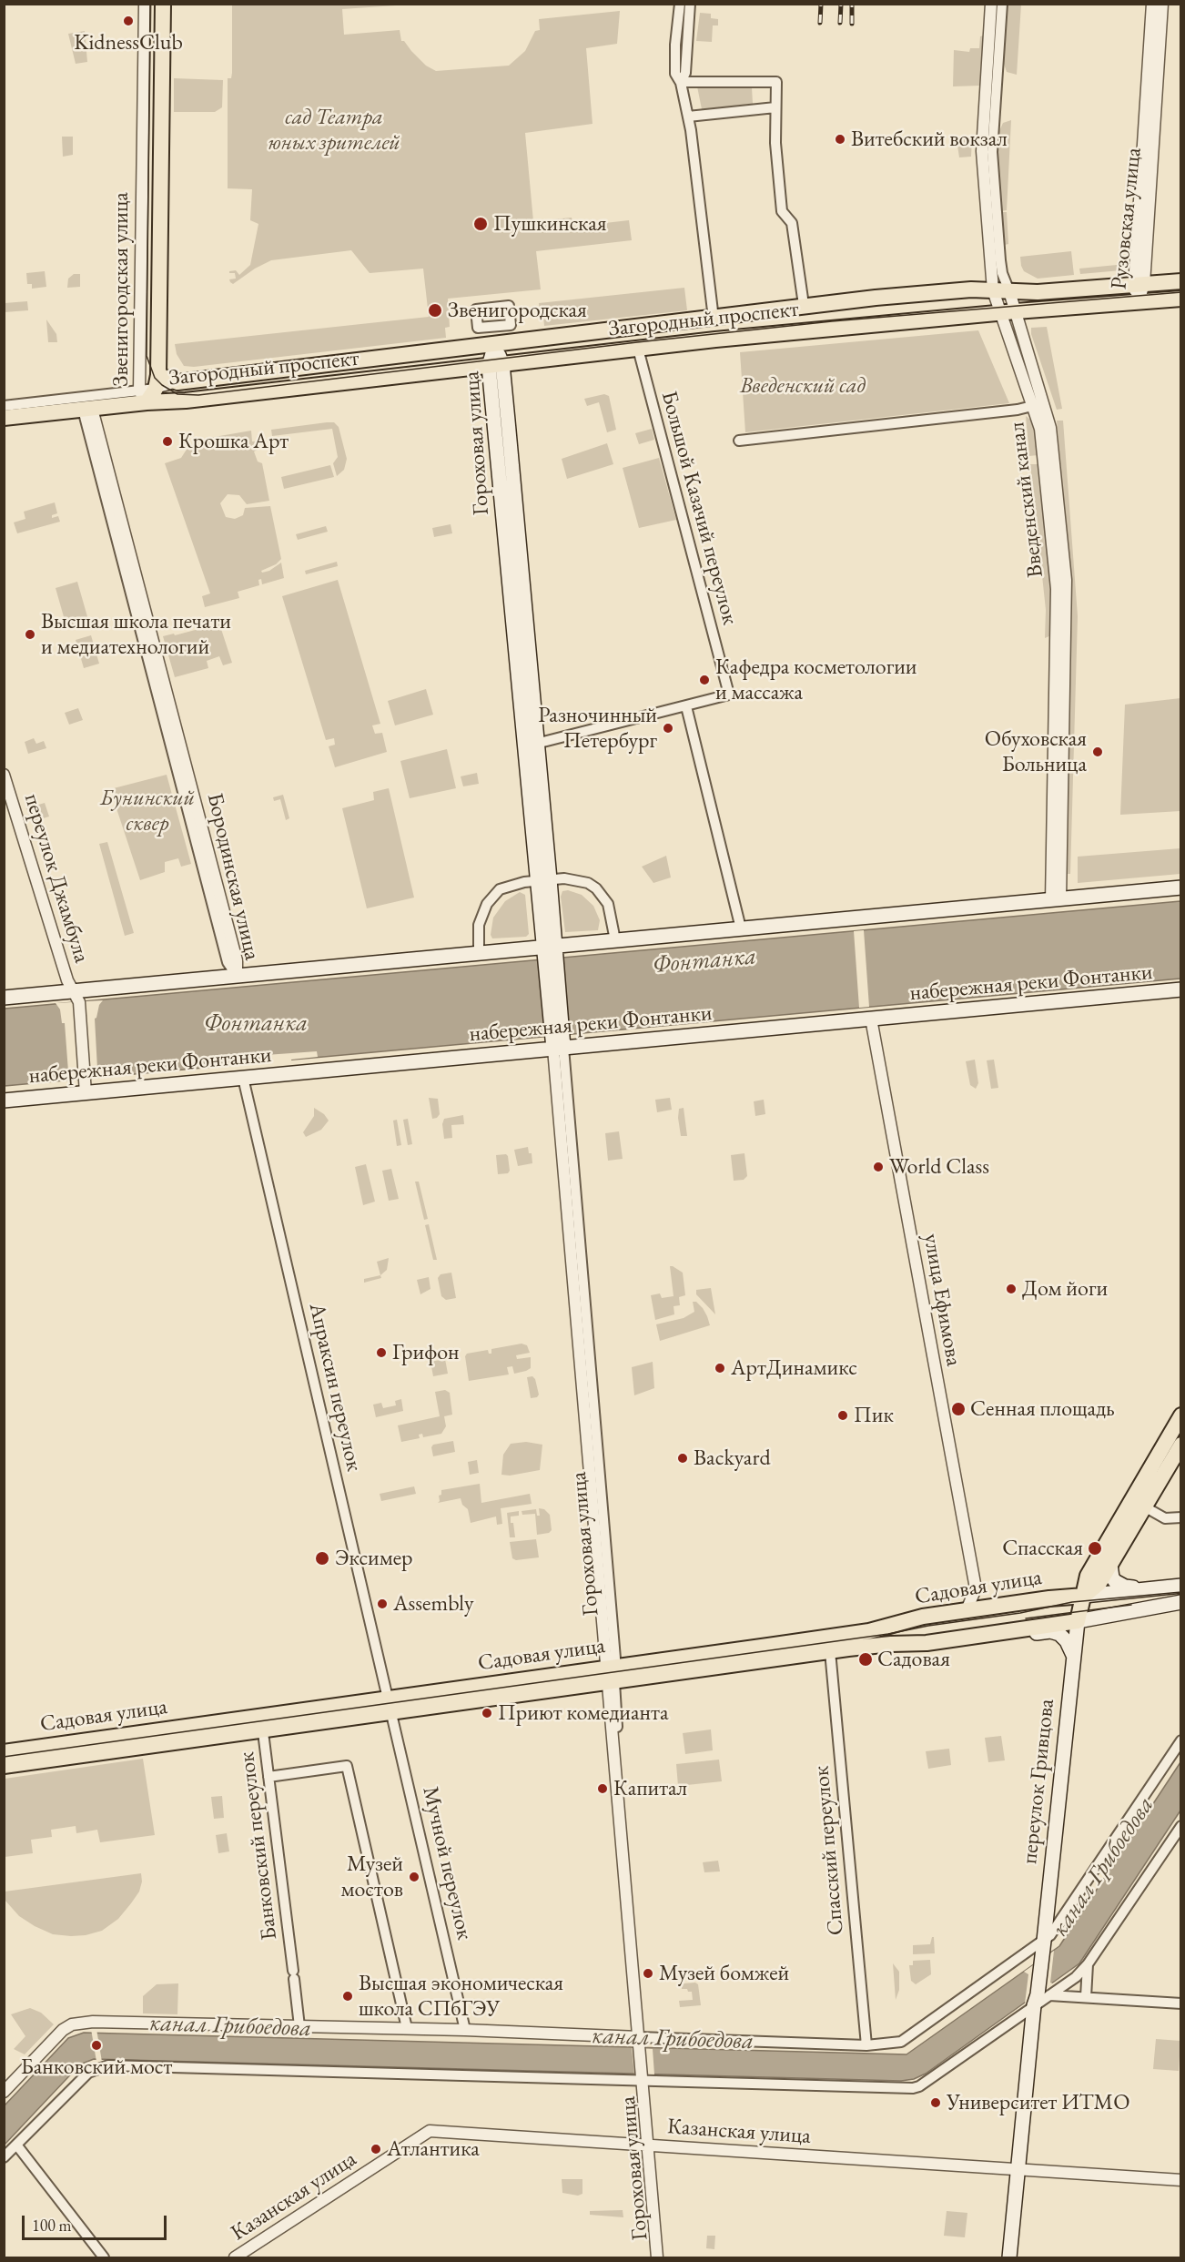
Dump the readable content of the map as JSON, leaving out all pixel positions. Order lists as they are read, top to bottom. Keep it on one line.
{"streets":{"main road":["Звенигородская улица","Загородный проспект","Гороховая улица","набережная реки Фонтанки","Садовая улица","переулок Гривцова"],"street":["Рузовская улица","Введенский канал","Большой Казачий переулок","Бородинская улица","переулок Джамбула","улица Ефимова","Апраксин переулок","Банковский переулок","Спасский переулок","Мучной переулок","Казанская улица"]},"crossings":[["Рузовская улица","Загородный проспект"],["Звенигородская улица","Загородный проспект"],["Загородный проспект","Гороховая улица"],["Загородный проспект","Введенский канал"],["Загородный проспект","Большой Казачий переулок"],["Загородный проспект","Бородинская улица"],["Гороховая улица","Большой Казачий переулок"],["Гороховая улица","набережная реки Фонтанки"],["Гороховая улица","Садовая улица"],["Гороховая улица","Казанская улица"],["переулок Джамбула","набережная реки Фонтанки"],["набережная реки Фонтанки","улица Ефимова"],["набережная реки Фонтанки","Апраксин переулок"],["Апраксин переулок","Садовая улица"],["Апраксин переулок","Мучной переулок"],["Садовая улица","переулок Гривцова"],["Садовая улица","Банковский переулок"],["Садовая улица","Спасский переулок"],["Садовая улица","Мучной переулок"]],"water":["Фонтанка","канал Грибоедова"],"parks":["сад Театра юных зрителей","Введенский сад","Бунинский сквер"],"places":["KidnessClub","Витебский вокзал","Пушкинская","Звенигородская","Крошка Арт","Высшая школа печати и медиатехнологий","Кафедра косметологии и массажа","Разночинный Петербург","Обуховская Больница","World Class","Дом йоги","Грифон","АртДинамикс","Сенная площадь","Пик","Backyard","Спасская","Эксимер","Assembly","Садовая","Приют комедианта","Капитал","Музей мостов","Музей бомжей","Высшая экономическая школа СПбГЭУ","Банковский мост","Университет ИТМО","Атлантика"],"scale_bar":"100 m"}
